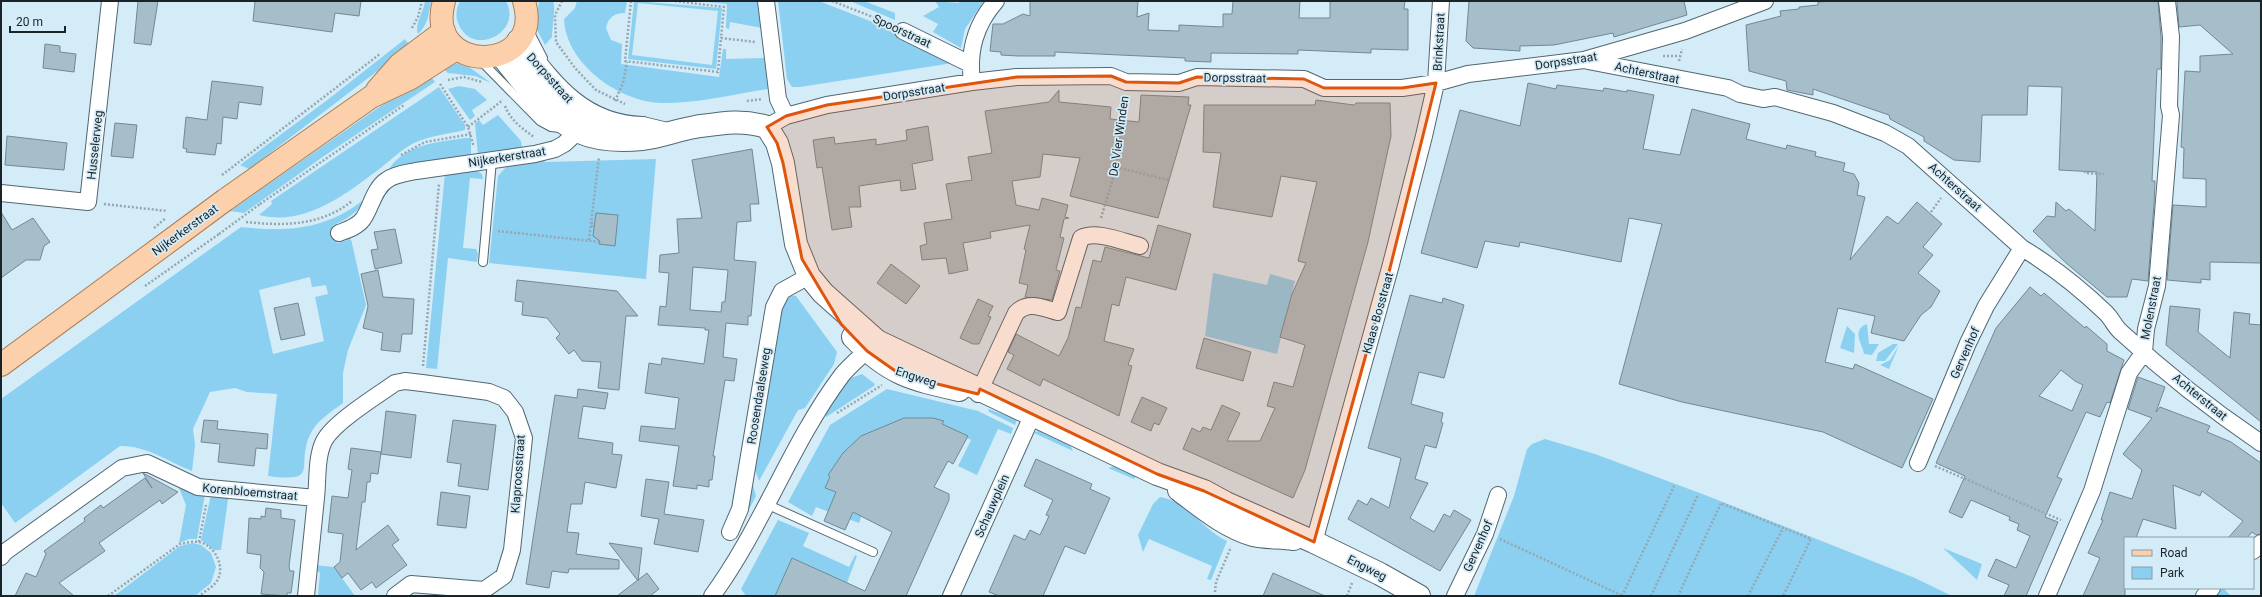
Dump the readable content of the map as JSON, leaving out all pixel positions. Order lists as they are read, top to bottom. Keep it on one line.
{"streets":{"main road":["Nijkerkerstraat"],"street":["Spoorstraat","Brinkstraat","Dorpsstraat","Achterstraat","Husselerweg","Molenstraat","Klaas Bosstraat","Gervenhof","Engweg","Roosendaalseweg","Klaproosstraat","Korenbloemstraat","Schauwplein"],"path":["De Vier Winden"]},"crossings":[["Brinkstraat","Dorpsstraat"],["Brinkstraat","Klaas Bosstraat"],["Dorpsstraat","Achterstraat"],["Dorpsstraat","De Vier Winden"],["Dorpsstraat","Nijkerkerstraat"],["Dorpsstraat","Klaas Bosstraat"],["Dorpsstraat","Engweg"],["Achterstraat","Molenstraat"],["Achterstraat","Gervenhof"],["Klaas Bosstraat","Engweg"],["Engweg","Roosendaalseweg"],["Engweg","Schauwplein"],["Klaproosstraat","Korenbloemstraat"]],"legend":["Road","Park"],"scale_bar":"20 m"}
